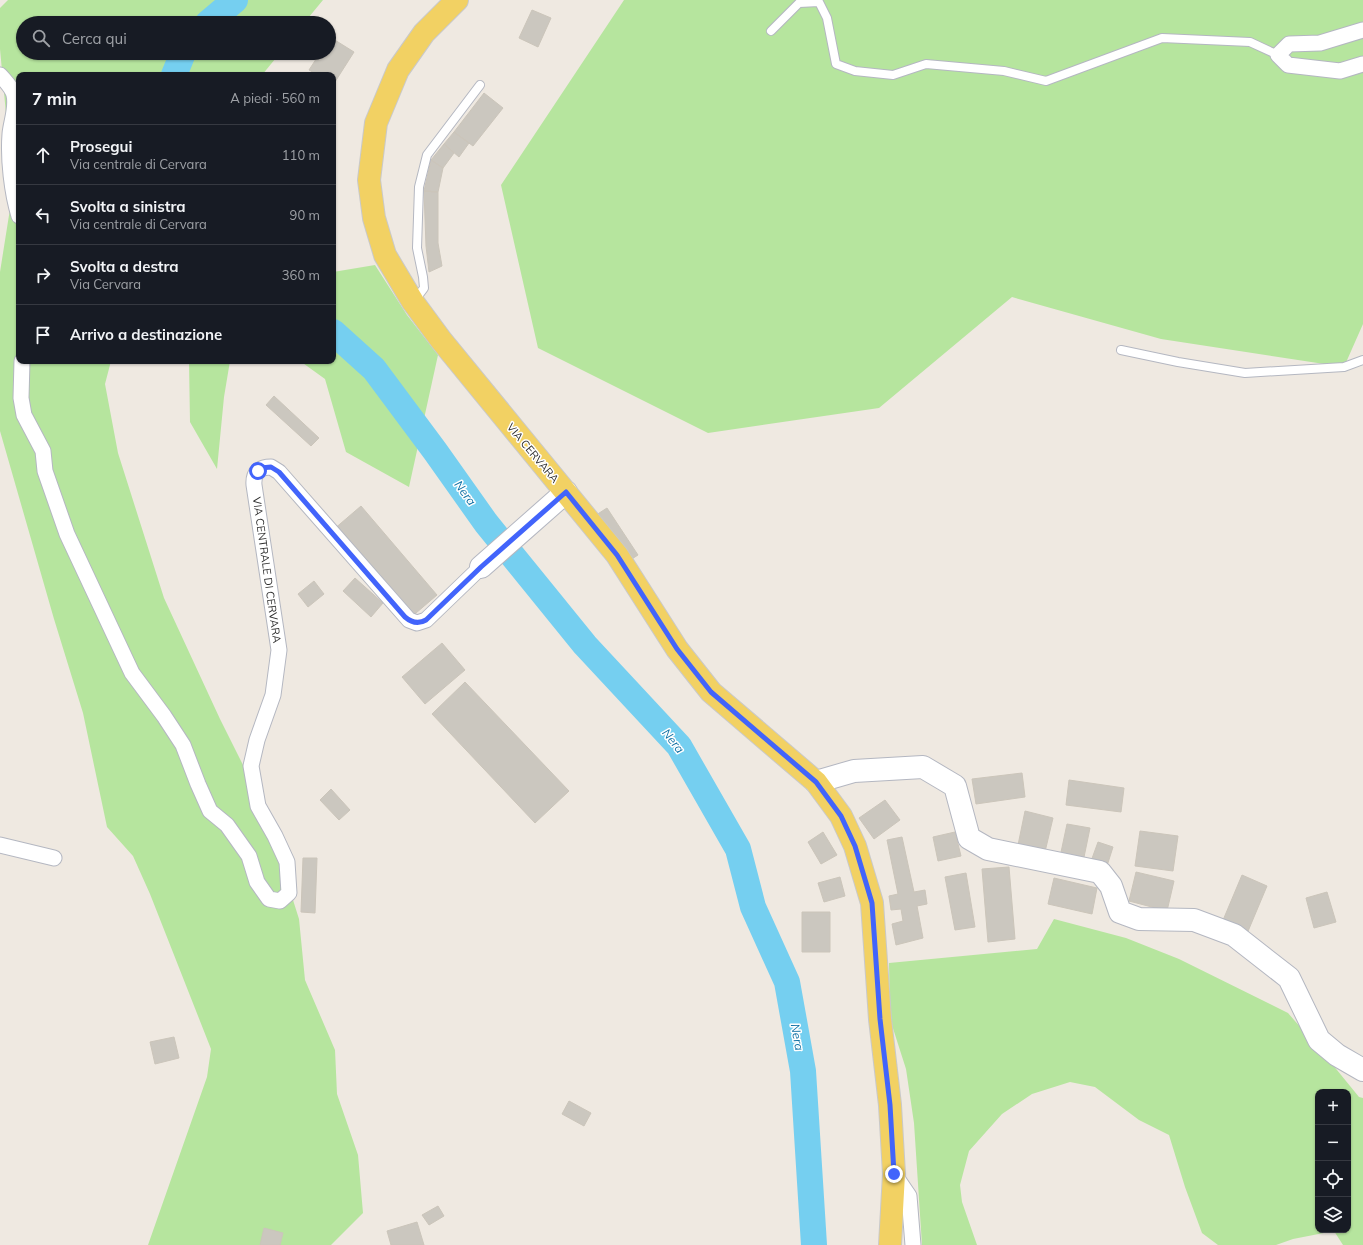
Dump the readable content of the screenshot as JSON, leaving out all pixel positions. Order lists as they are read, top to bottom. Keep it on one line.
{"streets":{"main road":["VIA CERVARA"],"street":["VIA CENTRALE DI CERVARA"]},"crossings":[["VIA CERVARA","VIA CENTRALE DI CERVARA"]],"water":["Nera"],"page":{"search":"Cerca qui","heading":["7 min","A piedi · 560 m"],"list":[["Prosegui","Via centrale di Cervara","110 m"],["Svolta a sinistra","Via centrale di Cervara","90 m"],["Svolta a destra","Via Cervara","360 m"],"Arrivo a destinazione"],"map_buttons":["+","−"]}}
